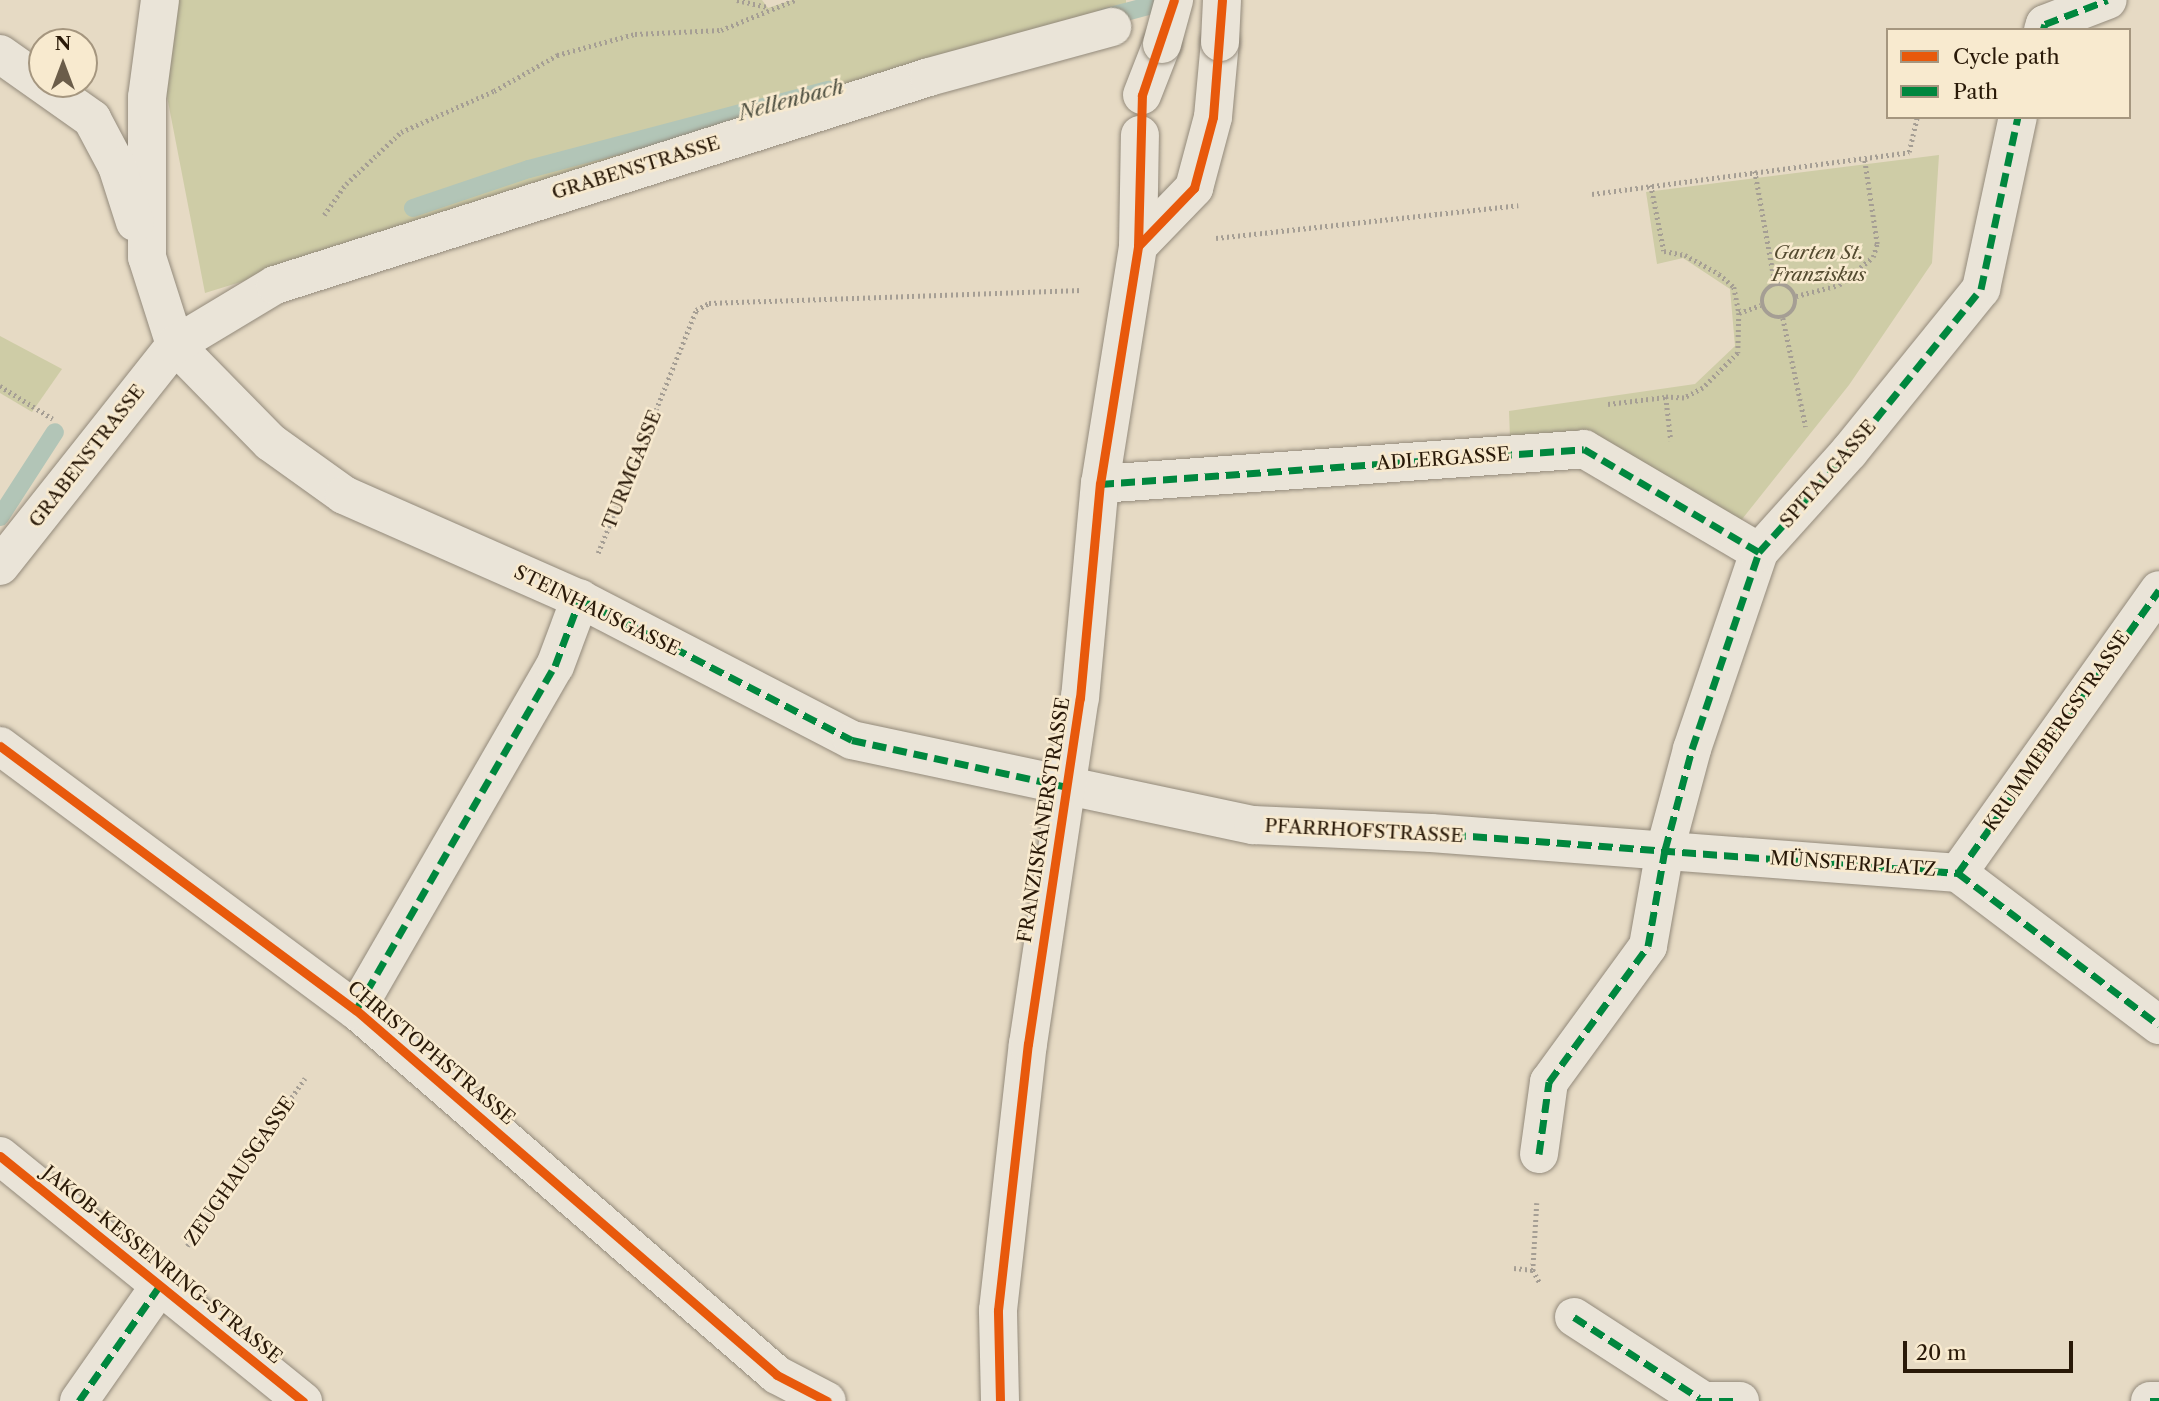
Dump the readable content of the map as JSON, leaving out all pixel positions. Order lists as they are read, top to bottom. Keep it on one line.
{"streets":{"street":["GRABENSTRASSE","ADLERGASSE","SPITALGASSE","STEINHAUSGASSE","KRUMMEBERGSTRASSE","FRANZISKANERSTRASSE","PFARRHOFSTRASSE","MÜNSTERPLATZ","CHRISTOPHSTRASSE","JAKOB-KESSENRING-STRASSE"],"path":["TURMGASSE","ZEUGHAUSGASSE"]},"crossings":[["GRABENSTRASSE","STEINHAUSGASSE"],["ADLERGASSE","SPITALGASSE"],["ADLERGASSE","FRANZISKANERSTRASSE"],["TURMGASSE","STEINHAUSGASSE"],["TURMGASSE","FRANZISKANERSTRASSE"],["SPITALGASSE","PFARRHOFSTRASSE"],["SPITALGASSE","MÜNSTERPLATZ"],["STEINHAUSGASSE","FRANZISKANERSTRASSE"],["STEINHAUSGASSE","PFARRHOFSTRASSE"],["KRUMMEBERGSTRASSE","MÜNSTERPLATZ"],["FRANZISKANERSTRASSE","PFARRHOFSTRASSE"],["PFARRHOFSTRASSE","MÜNSTERPLATZ"],["ZEUGHAUSGASSE","JAKOB-KESSENRING-STRASSE"]],"water":["Nellenbach"],"parks":["Garten St. Franziskus"],"legend":["Cycle path","Path"],"scale_bar":"20 m","north":"top"}
